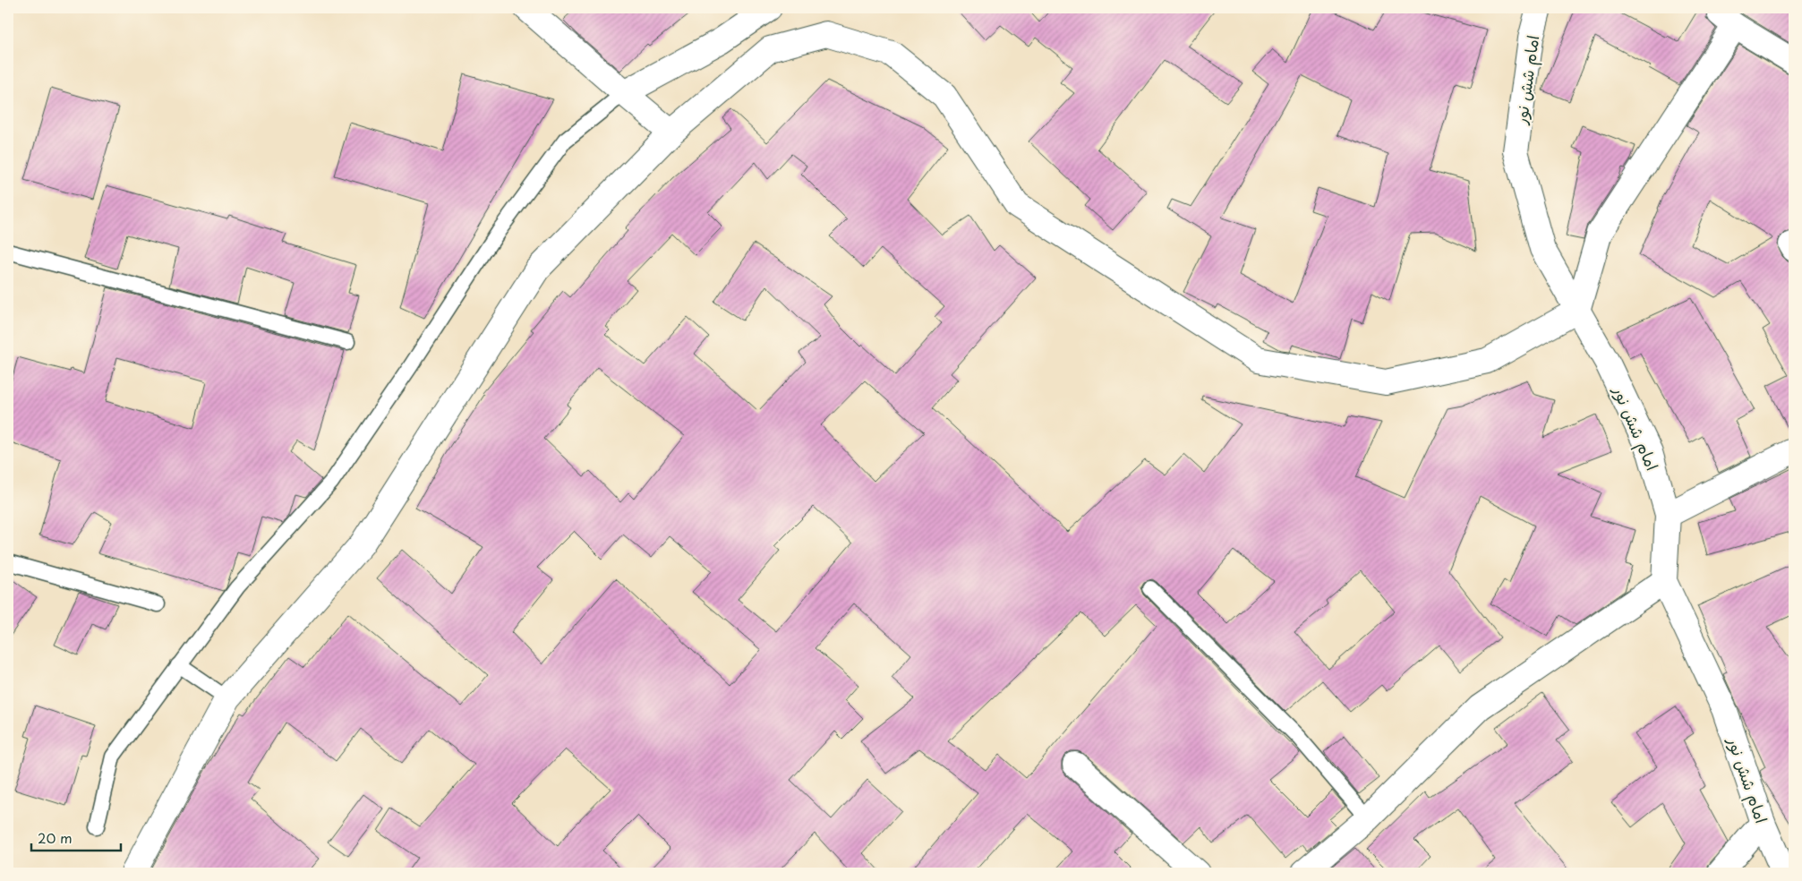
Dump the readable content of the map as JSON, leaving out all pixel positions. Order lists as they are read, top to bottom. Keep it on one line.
{"streets":{"street":["امام شش نور"]},"scale_bar":"20 m"}
